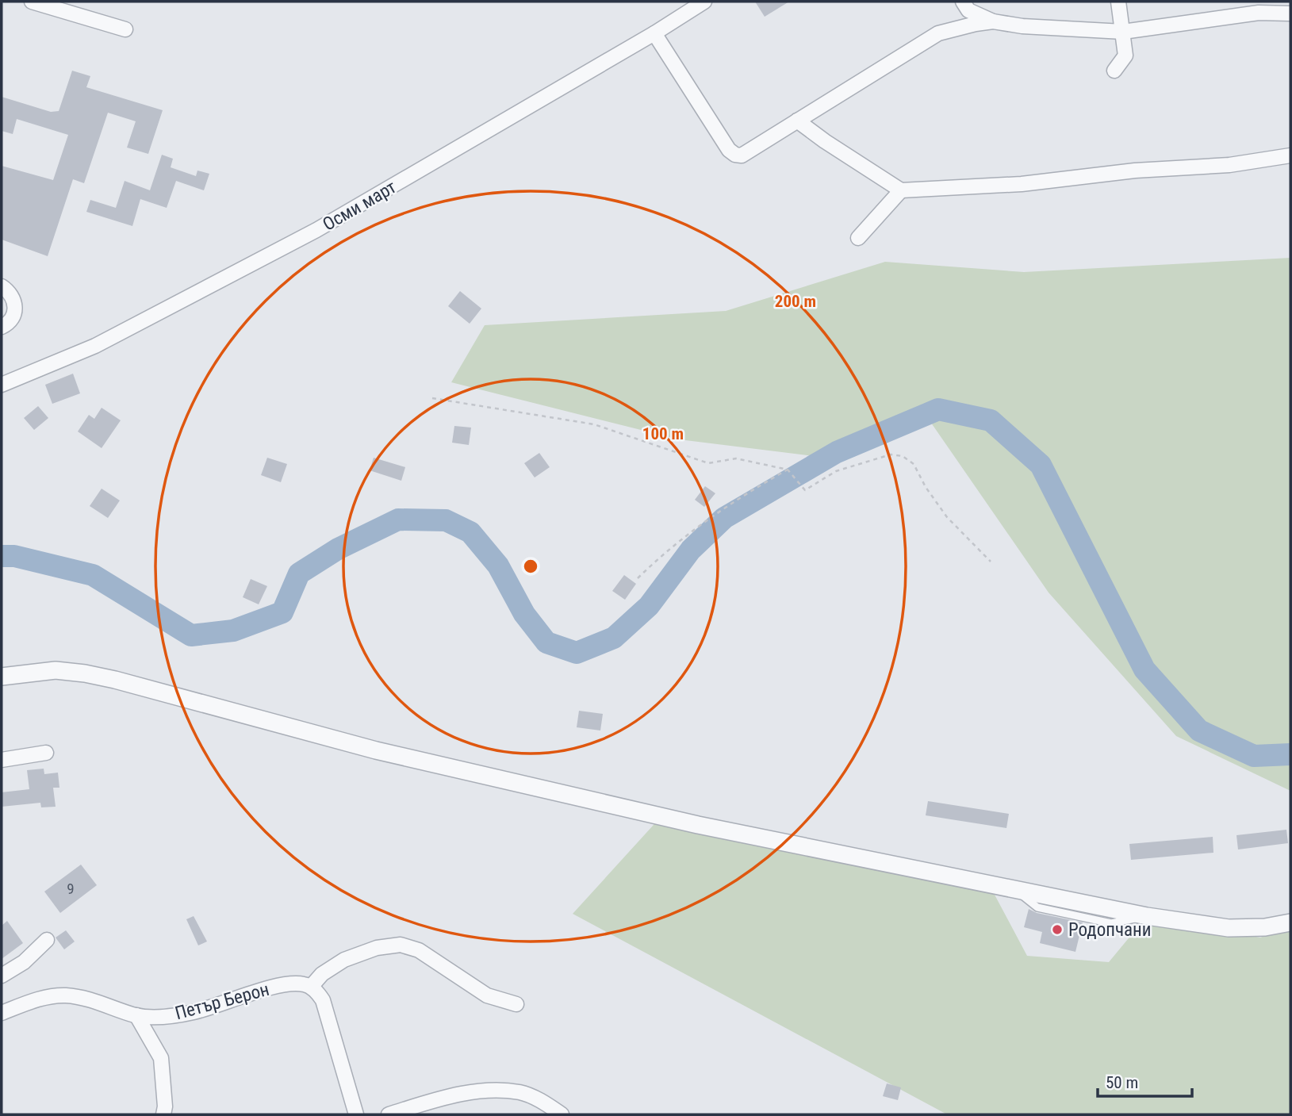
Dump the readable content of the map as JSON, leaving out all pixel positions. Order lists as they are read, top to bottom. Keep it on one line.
{"streets":{"street":["Осми март","Петър Берон"]},"places":["Родопчани"],"house_numbers":["9"],"scale_bar":"50 m","rings":["200 m","100 m"]}
